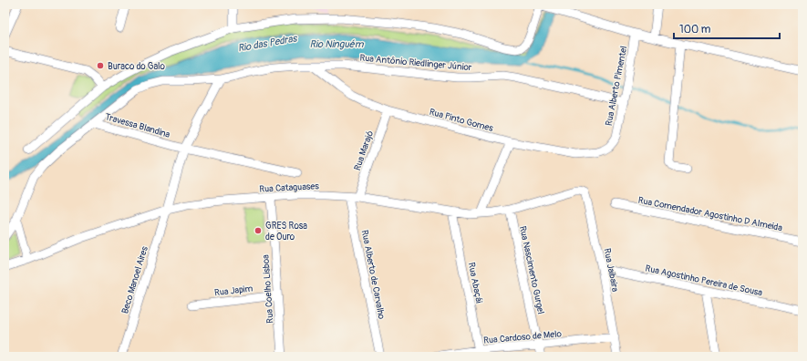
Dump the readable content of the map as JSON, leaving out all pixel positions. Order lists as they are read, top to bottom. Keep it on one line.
{"streets":{"street":["Rua Antônio Riedlinger Júnior","Rua Alberto Pimentel","Rua Pinto Gomes","Travessa Blandina","Rua Marajó","Rua Cataguases","Rua Comendador Agostinho D Almeida","Rua Nascimento Gurgel","Rua Jaibaira","Rua Alberto de Carvalho","Beco Manoel Aires","Rua Agostinho Pereira de Sousa","Rua Abaçái","Rua Coelho Lisboa","Rua Japim","Rua Cardoso de Melo"]},"crossings":[["Rua Antônio Riedlinger Júnior","Rua Alberto Pimentel"],["Rua Antônio Riedlinger Júnior","Rua Pinto Gomes"],["Rua Antônio Riedlinger Júnior","Travessa Blandina"],["Rua Antônio Riedlinger Júnior","Beco Manoel Aires"],["Rua Alberto Pimentel","Rua Pinto Gomes"],["Rua Pinto Gomes","Rua Marajó"],["Travessa Blandina","Beco Manoel Aires"],["Rua Marajó","Rua Cataguases"],["Rua Marajó","Rua Alberto de Carvalho"],["Rua Cataguases","Rua Nascimento Gurgel"],["Rua Cataguases","Rua Jaibaira"],["Rua Cataguases","Rua Alberto de Carvalho"],["Rua Cataguases","Beco Manoel Aires"],["Rua Cataguases","Rua Abaçái"],["Rua Cataguases","Rua Coelho Lisboa"],["Rua Nascimento Gurgel","Rua Cardoso de Melo"],["Rua Jaibaira","Rua Agostinho Pereira de Sousa"],["Rua Jaibaira","Rua Cardoso de Melo"],["Rua Abaçái","Rua Cardoso de Melo"],["Rua Coelho Lisboa","Rua Japim"]],"water":["Rio das Pedras","Rio Ninguém"],"places":["Buraco do Galo","GRES Rosa de Ouro"],"scale_bar":"100 m"}
